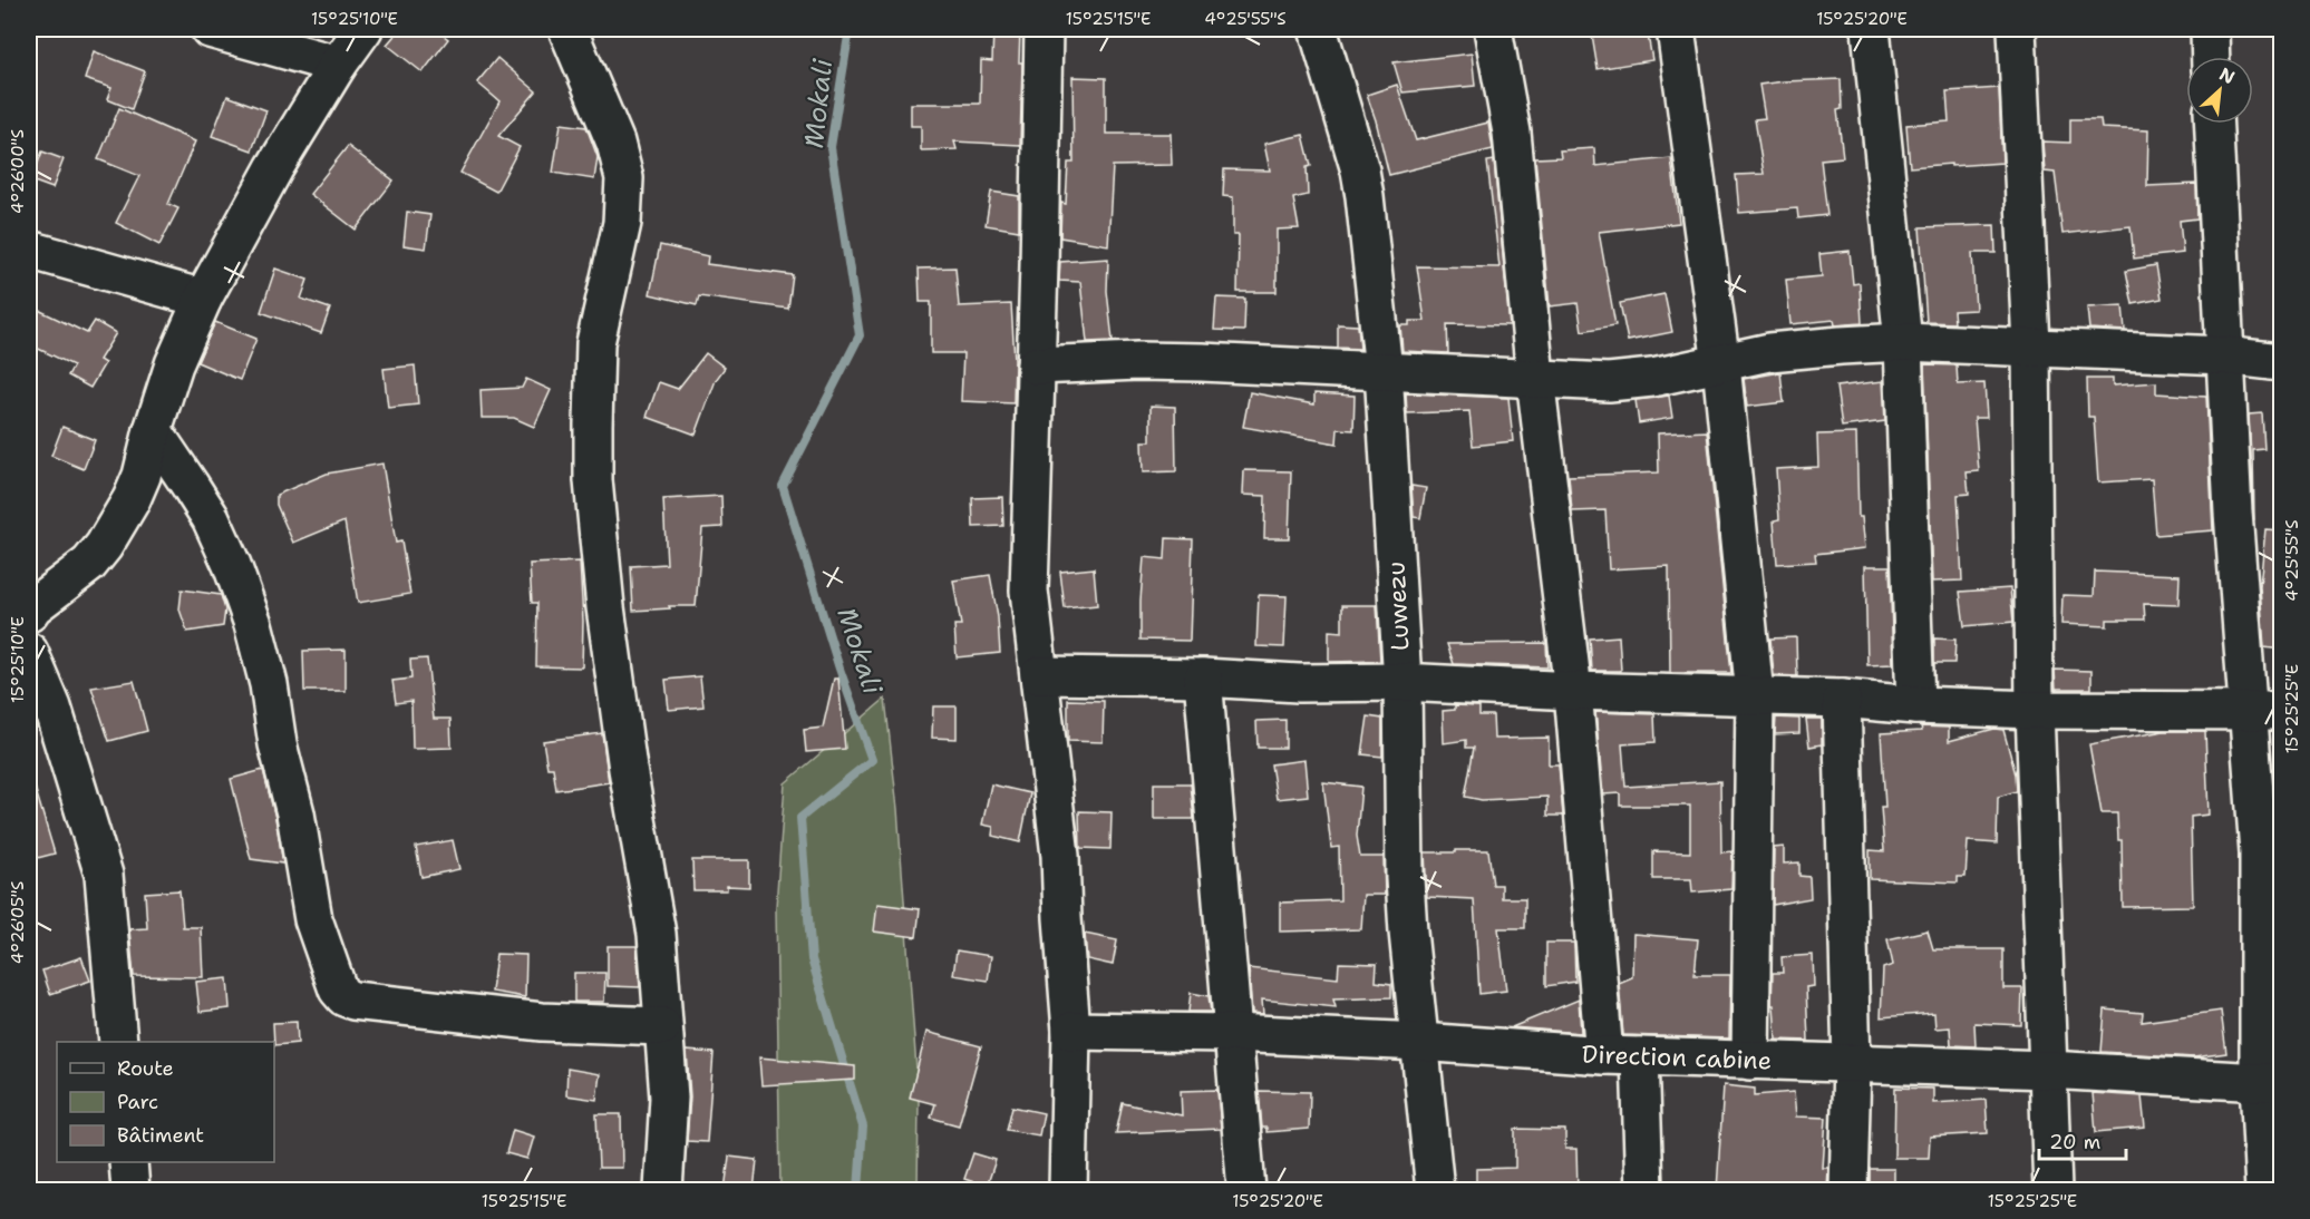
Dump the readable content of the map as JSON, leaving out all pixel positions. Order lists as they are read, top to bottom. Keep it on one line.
{"streets":{"street":["Luwezu","Direction cabine"]},"crossings":[["Luwezu","Direction cabine"]],"water":["Mokali"],"legend":["Route","Parc","Bâtiment"],"scale_bar":"20 m","north":"top right","coordinates":["15°25'10\"E","15°25'15\"E","4°25'55\"S","15°25'20\"E","4°26'00\"S","15°25'25\"E","4°26'05\"S"]}
